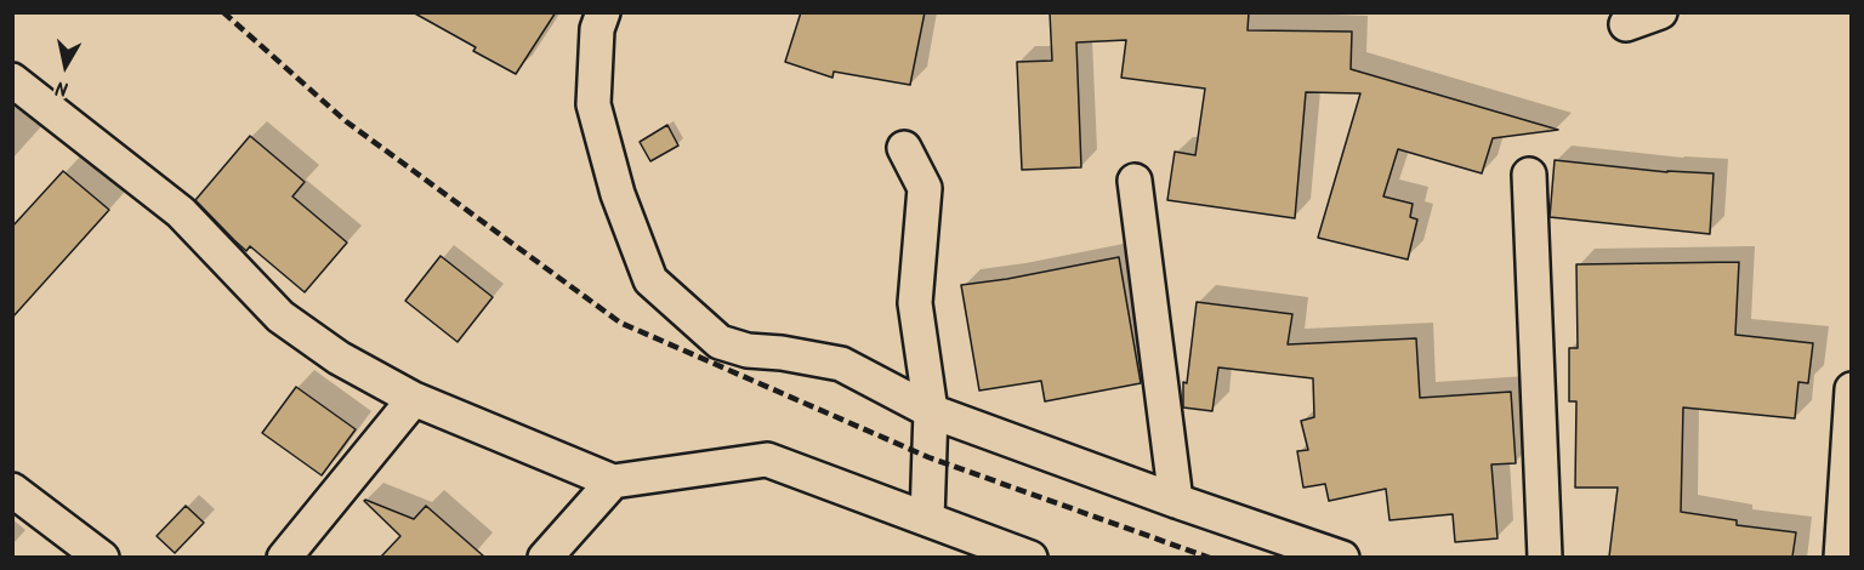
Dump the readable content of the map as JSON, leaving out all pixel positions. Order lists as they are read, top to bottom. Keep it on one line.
{"north":"bottom"}
